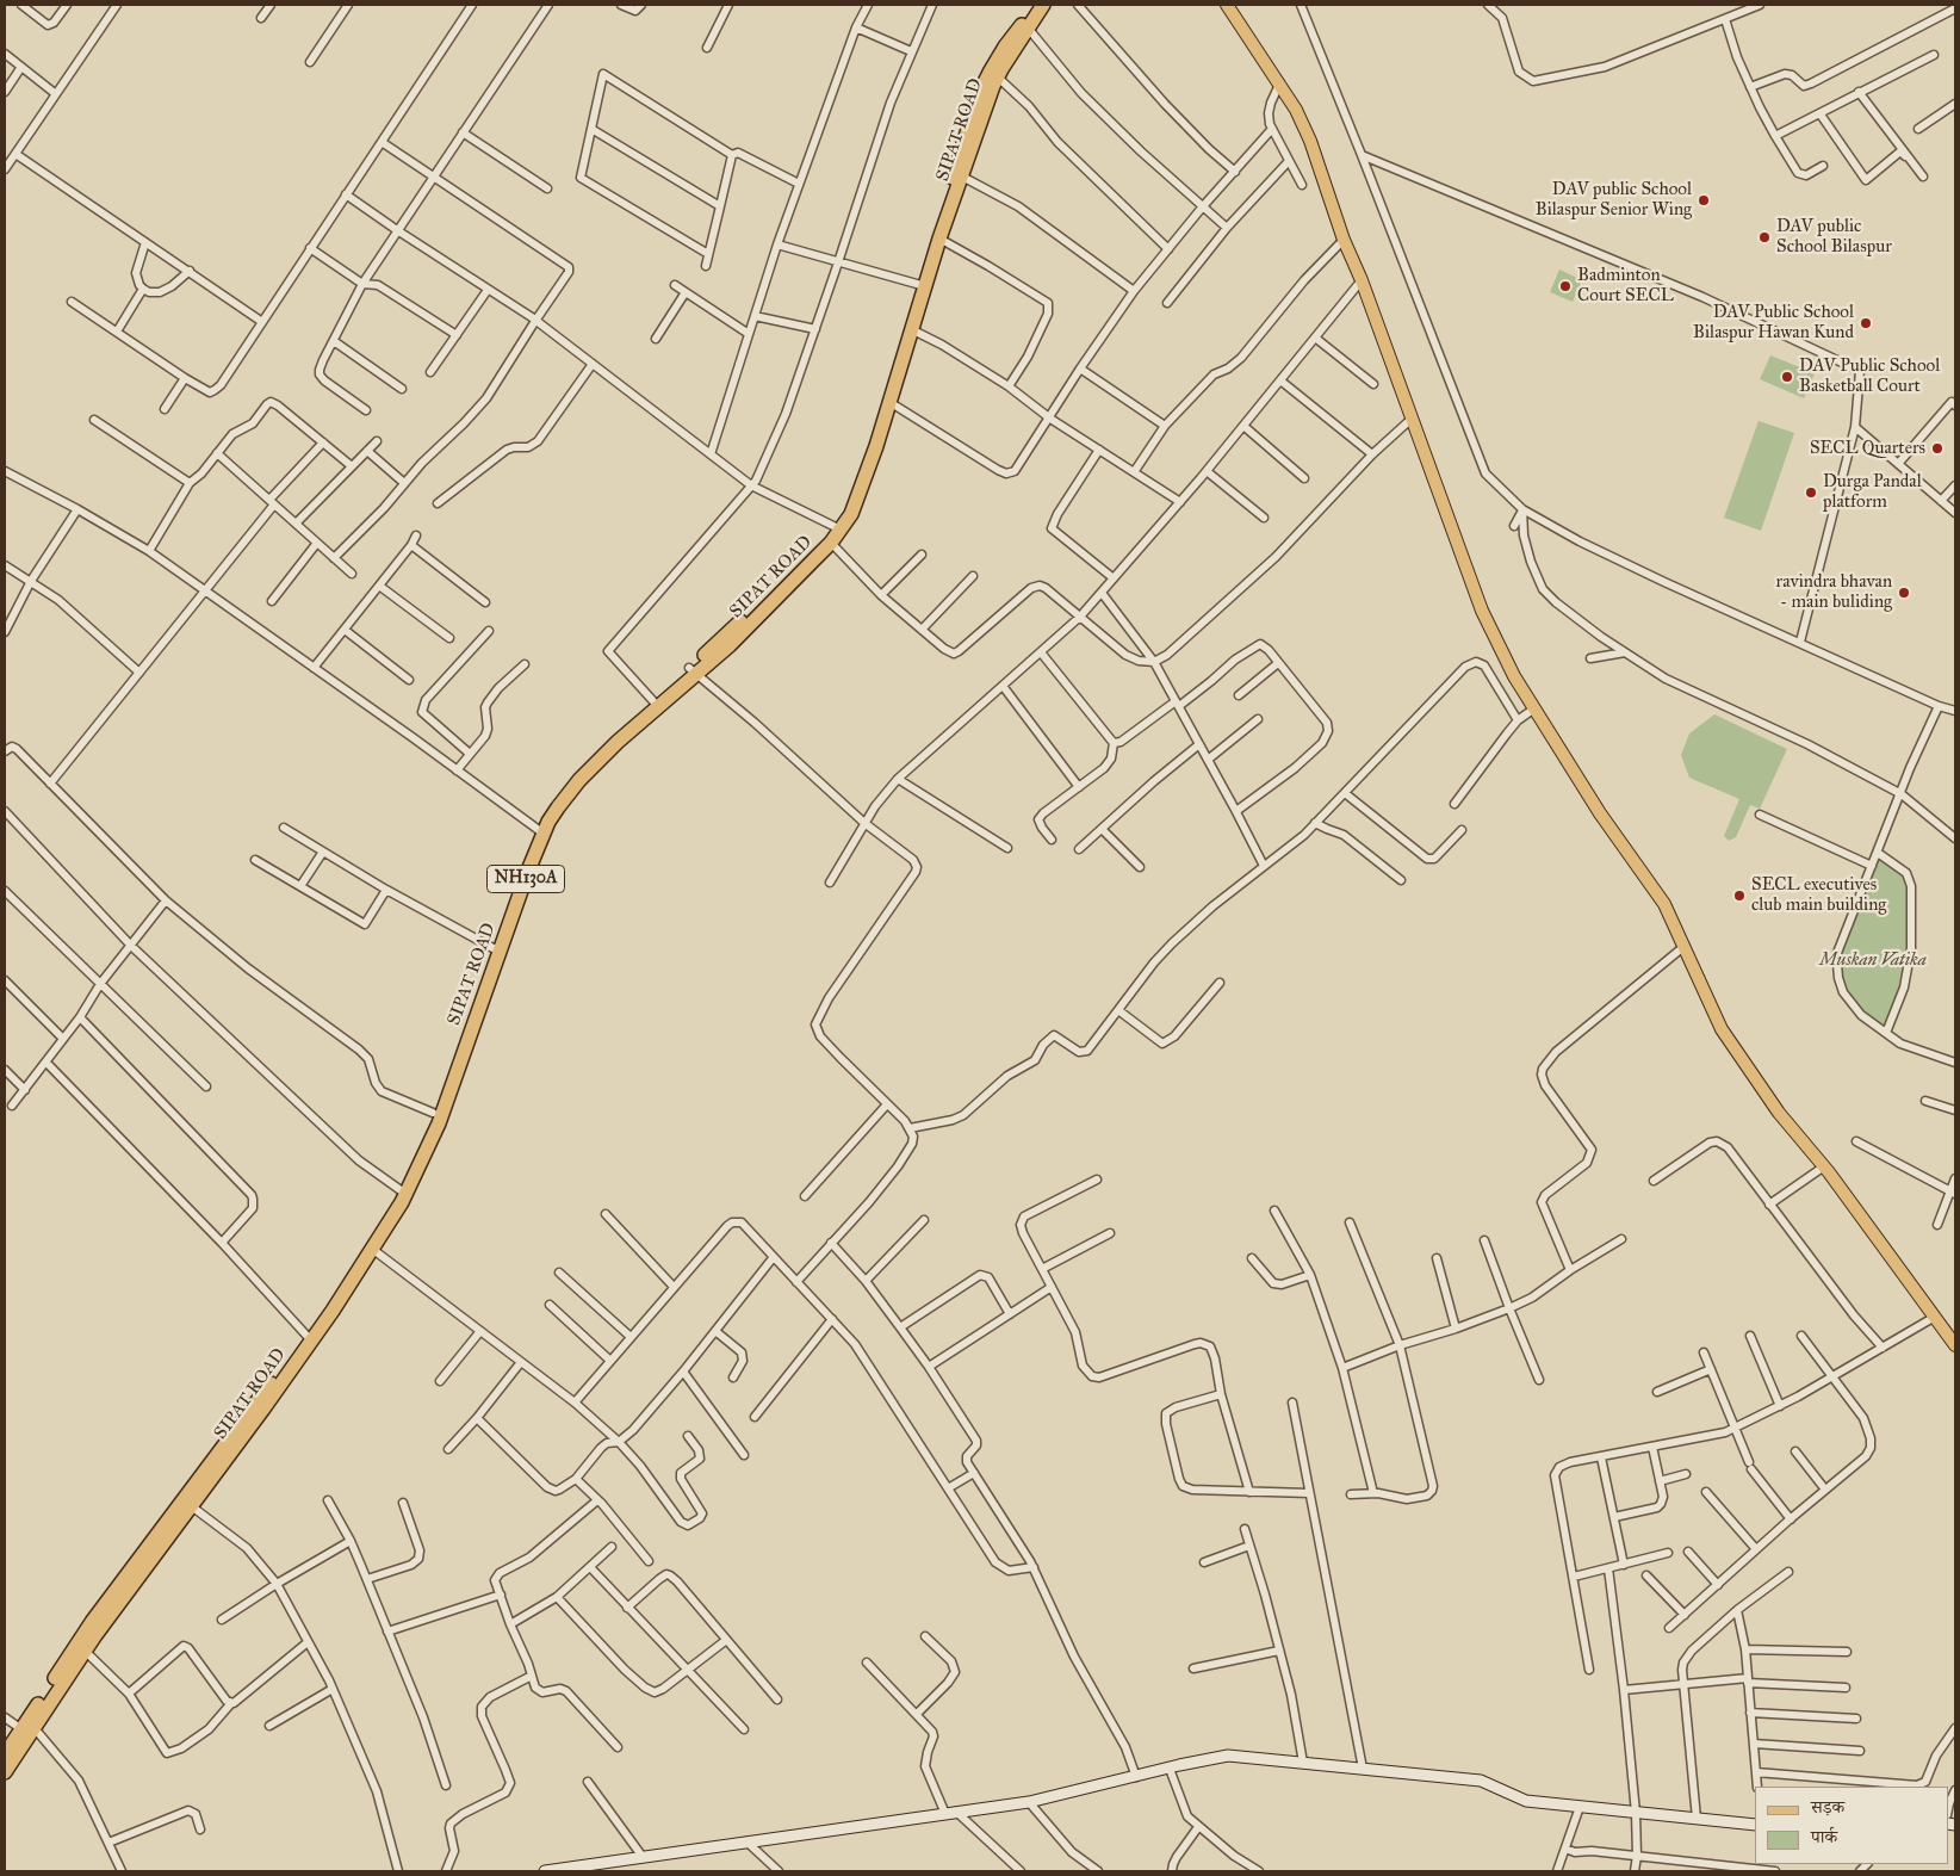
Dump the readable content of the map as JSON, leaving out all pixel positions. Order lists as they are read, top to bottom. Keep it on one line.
{"streets":{"highway":["SIPAT ROAD","NH130A"]},"parks":["Muskan Vatika"],"places":["DAV public School Bilaspur Senior Wing","DAV public School Bilaspur","Badminton Court SECL","DAV Public School Bilaspur Hawan Kund","DAV Public School Basketball Court","SECL Quarters","Durga Pandal platform","ravindra bhavan - main buliding","SECL executives club main building"],"legend":["सड़क","पार्क"]}
